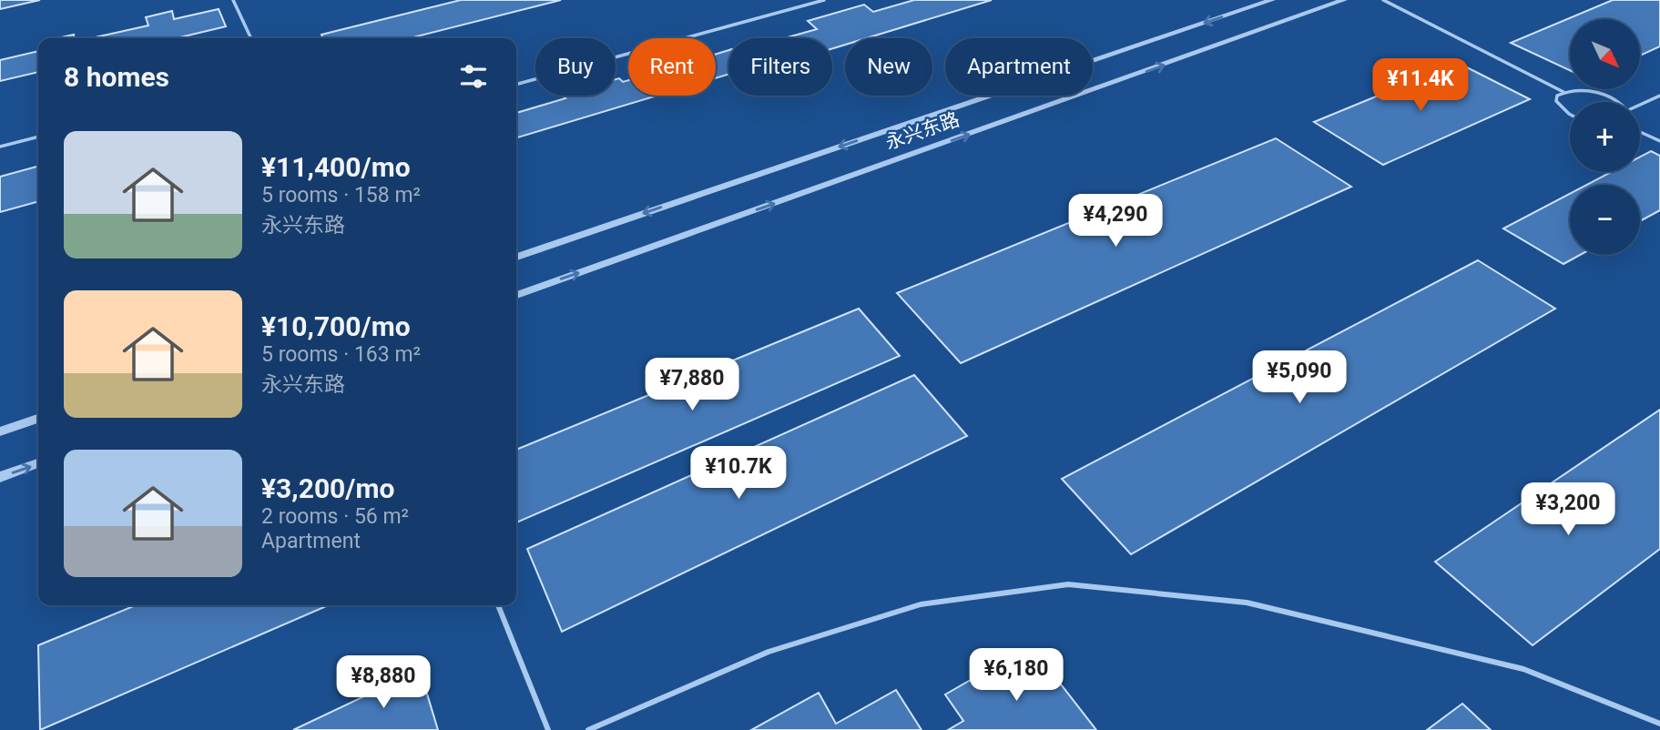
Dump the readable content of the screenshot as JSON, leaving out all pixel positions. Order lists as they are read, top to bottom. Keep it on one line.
{"streets":{"street":["永兴东路"]},"north":"bottom right","page":{"map_buttons":["+","−"],"chip":["Buy","Rent","Filters","New","Apartment"],"heading":"8 homes","price":["¥11.4K","¥4,290","¥5,090","¥7,880","¥10.7K","¥3,200","¥6,180","¥8,880"],"list":[{"name":"¥11,400/mo","note":"5 rooms · 158 m² · 永兴东路"},{"name":"¥10,700/mo","note":"5 rooms · 163 m² · 永兴东路"},{"name":"¥3,200/mo","note":"2 rooms · 56 m² · Apartment"}]}}
